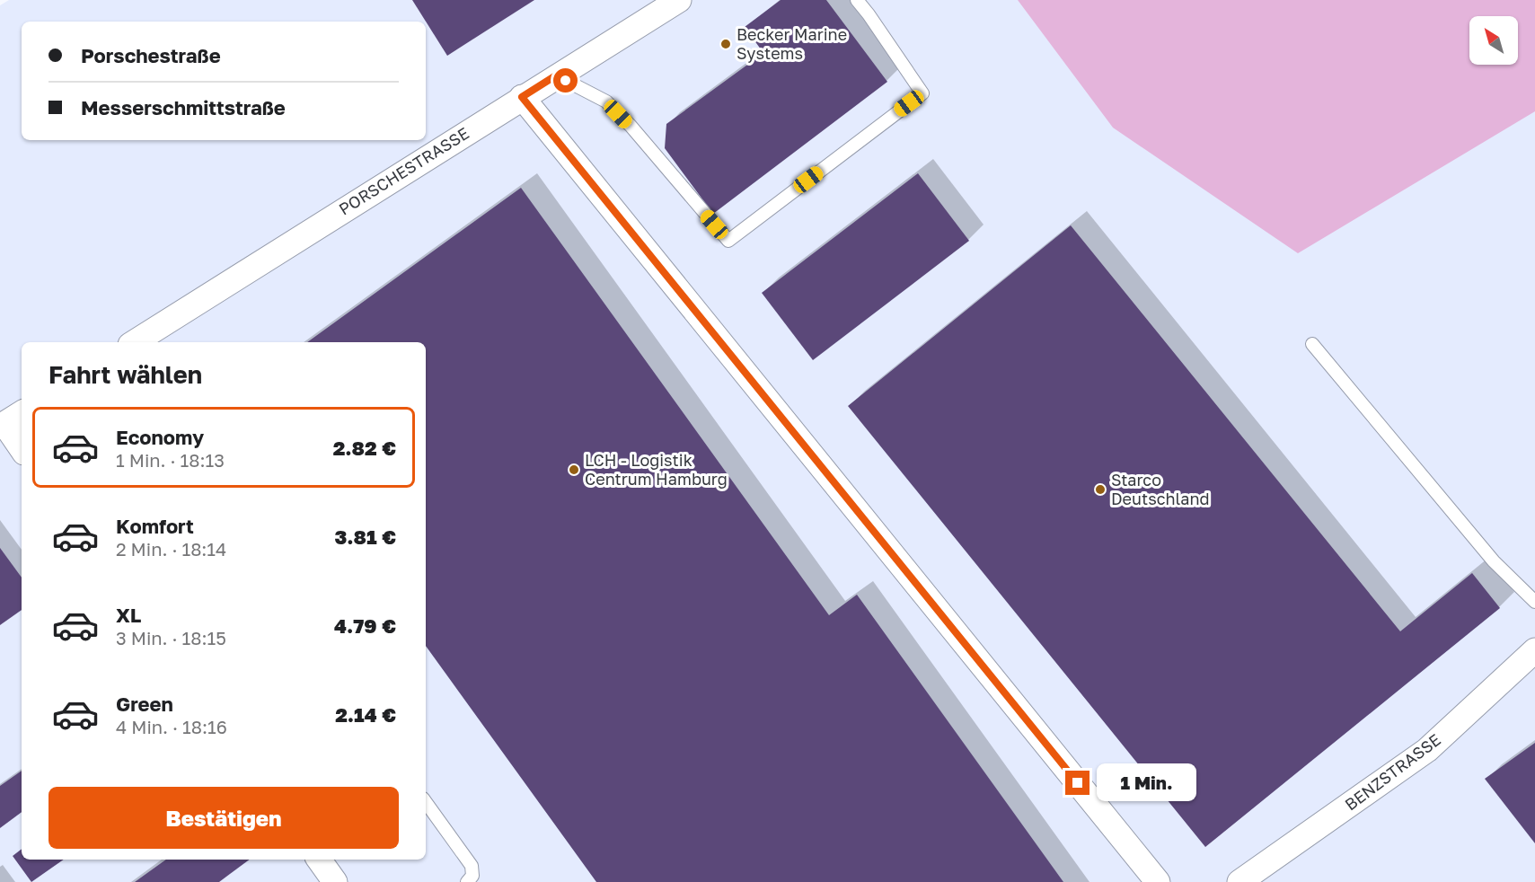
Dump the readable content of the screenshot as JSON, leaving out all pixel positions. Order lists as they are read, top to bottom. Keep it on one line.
{"streets":{"street":["PORSCHESTRASSE","BENZSTRASSE"]},"places":["Becker Marine Systems","LCH - Logistik Centrum Hamburg","Starco Deutschland"],"north":"top left","page":{"banner":["Porschestraße","Messerschmittstraße"],"heading":"Fahrt wählen","list":[{"name":"Economy","note":"1 Min. · 18:13","value":"2.82 €"},{"name":"Komfort","note":"2 Min. · 18:14","value":"3.81 €"},{"name":"XL","note":"3 Min. · 18:15","value":"4.79 €"},{"name":"Green","note":"4 Min. · 18:16","value":"2.14 €"}],"bubble":"1 Min.","buttons":"Bestätigen"}}
